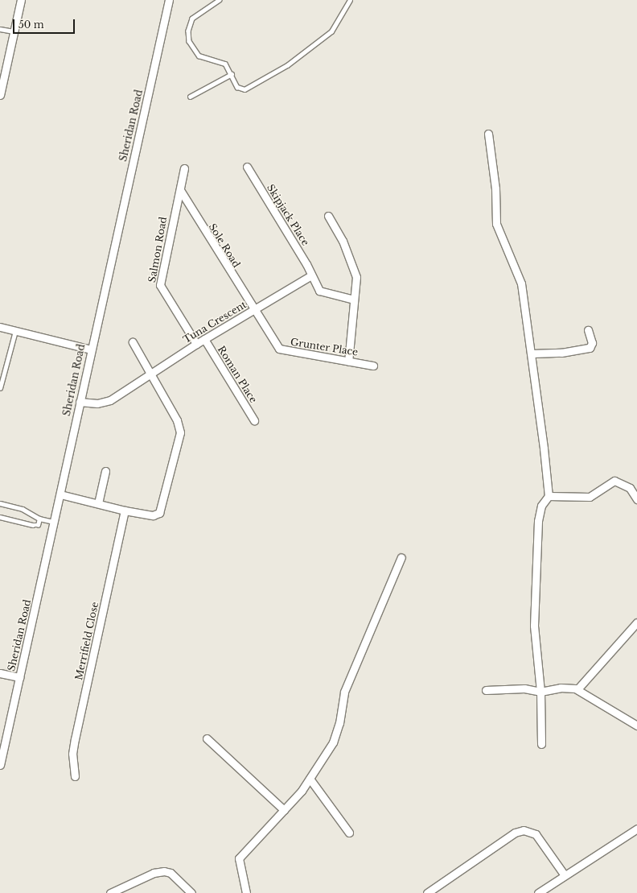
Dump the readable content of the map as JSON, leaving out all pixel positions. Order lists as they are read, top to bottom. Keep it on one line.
{"streets":{"street":["Sheridan Road","Skipjack Place","Sole Road","Salmon Road","Tuna Crescent","Grunter Place","Roman Place","Merrifield Close"]},"crossings":[["Sheridan Road","Tuna Crescent"],["Skipjack Place","Tuna Crescent"],["Sole Road","Salmon Road"],["Sole Road","Tuna Crescent"],["Sole Road","Grunter Place"],["Salmon Road","Tuna Crescent"],["Tuna Crescent","Grunter Place"],["Tuna Crescent","Roman Place"]],"scale_bar":"50 m"}
